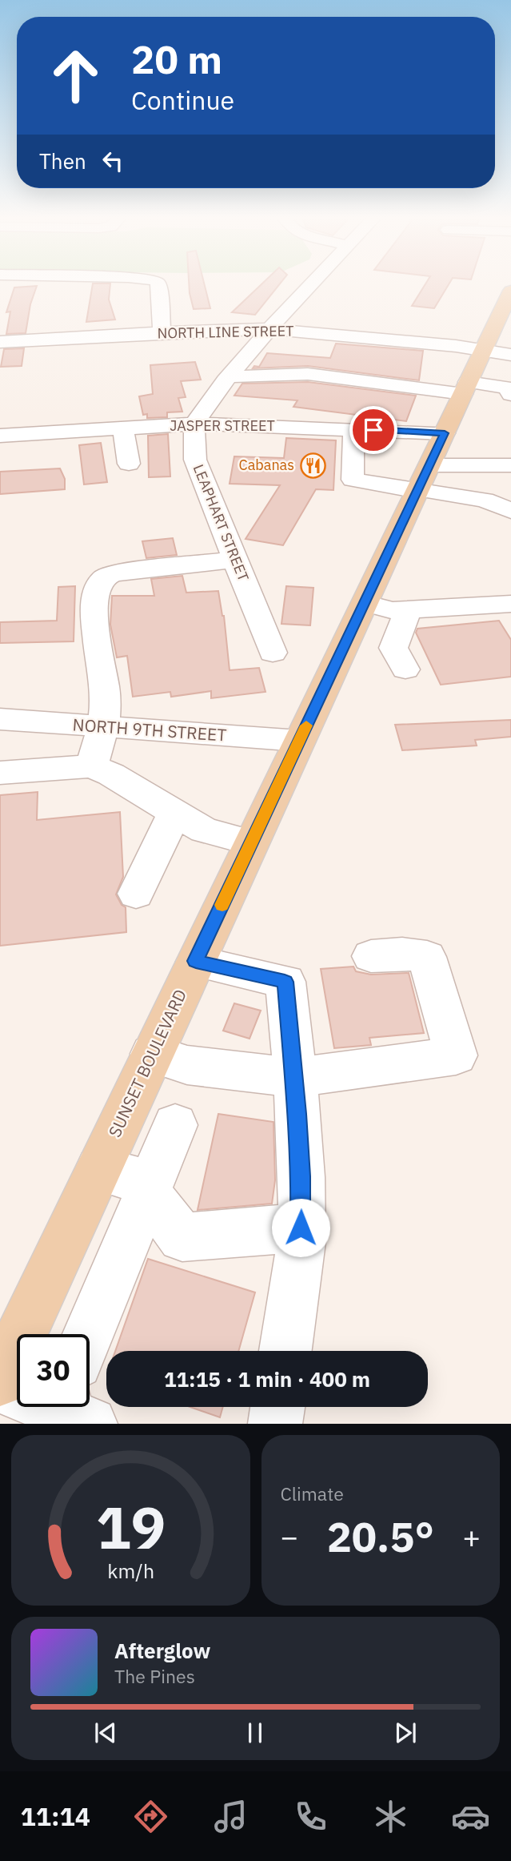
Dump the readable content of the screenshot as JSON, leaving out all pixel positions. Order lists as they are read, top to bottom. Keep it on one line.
{"streets":{"main road":["SUNSET BOULEVARD"],"street":["NORTH LINE STREET","JASPER STREET","LEAPHART STREET","NORTH 9TH STREET"]},"crossings":[["NORTH LINE STREET","JASPER STREET"],["NORTH LINE STREET","SUNSET BOULEVARD"],["JASPER STREET","LEAPHART STREET"],["JASPER STREET","SUNSET BOULEVARD"],["NORTH 9TH STREET","SUNSET BOULEVARD"]],"places":{"restaurant":["Cabanas"]},"page":{"turn":["20 m","Continue"],"then":"Then","limit":"30","trip":"11:15 · 1 min · 400 m","tile":"Climate","heat":["−","20.5°","+"],"song":["Afterglow","The Pines"],"tabs":"11:14","gauge":["19","km/h"]}}
